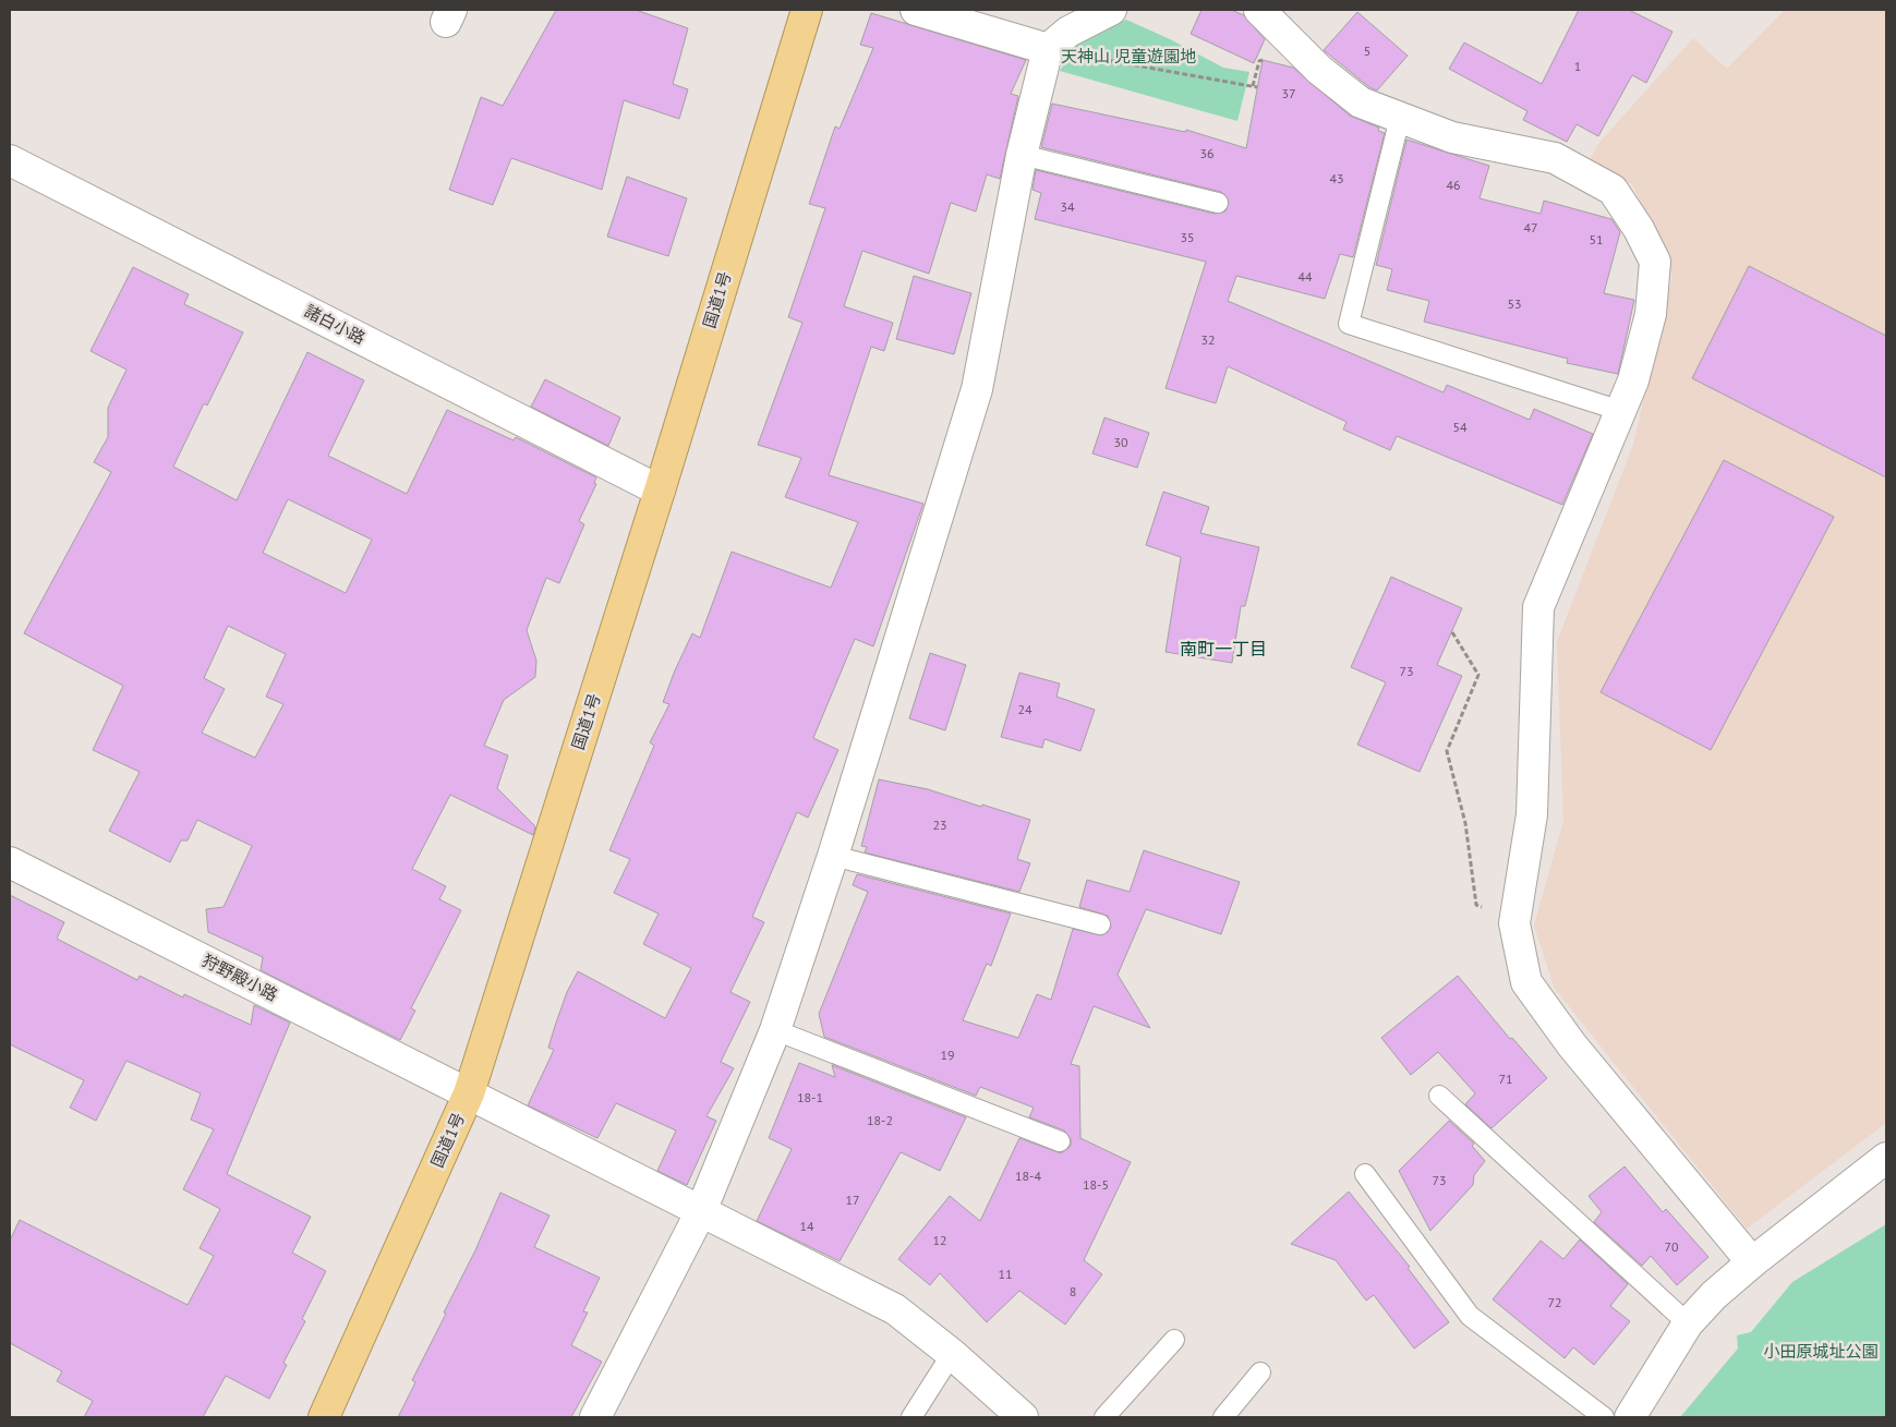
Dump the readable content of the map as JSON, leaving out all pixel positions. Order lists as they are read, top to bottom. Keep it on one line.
{"streets":{"highway":["国道1号"],"street":["諸白小路","狩野殿小路"]},"crossings":[["国道1号","諸白小路"],["国道1号","狩野殿小路"]],"districts":["南町一丁目"],"parks":["天神山 児童遊園地","小田原城址公園"],"house_numbers":["5","1","37","36","43","46","34","47","35","51","44","53","32","54","30","73","24","23","19","71","18-1","18-2","18-4","73","18-5","17","14","12","70","11","8","72"]}
